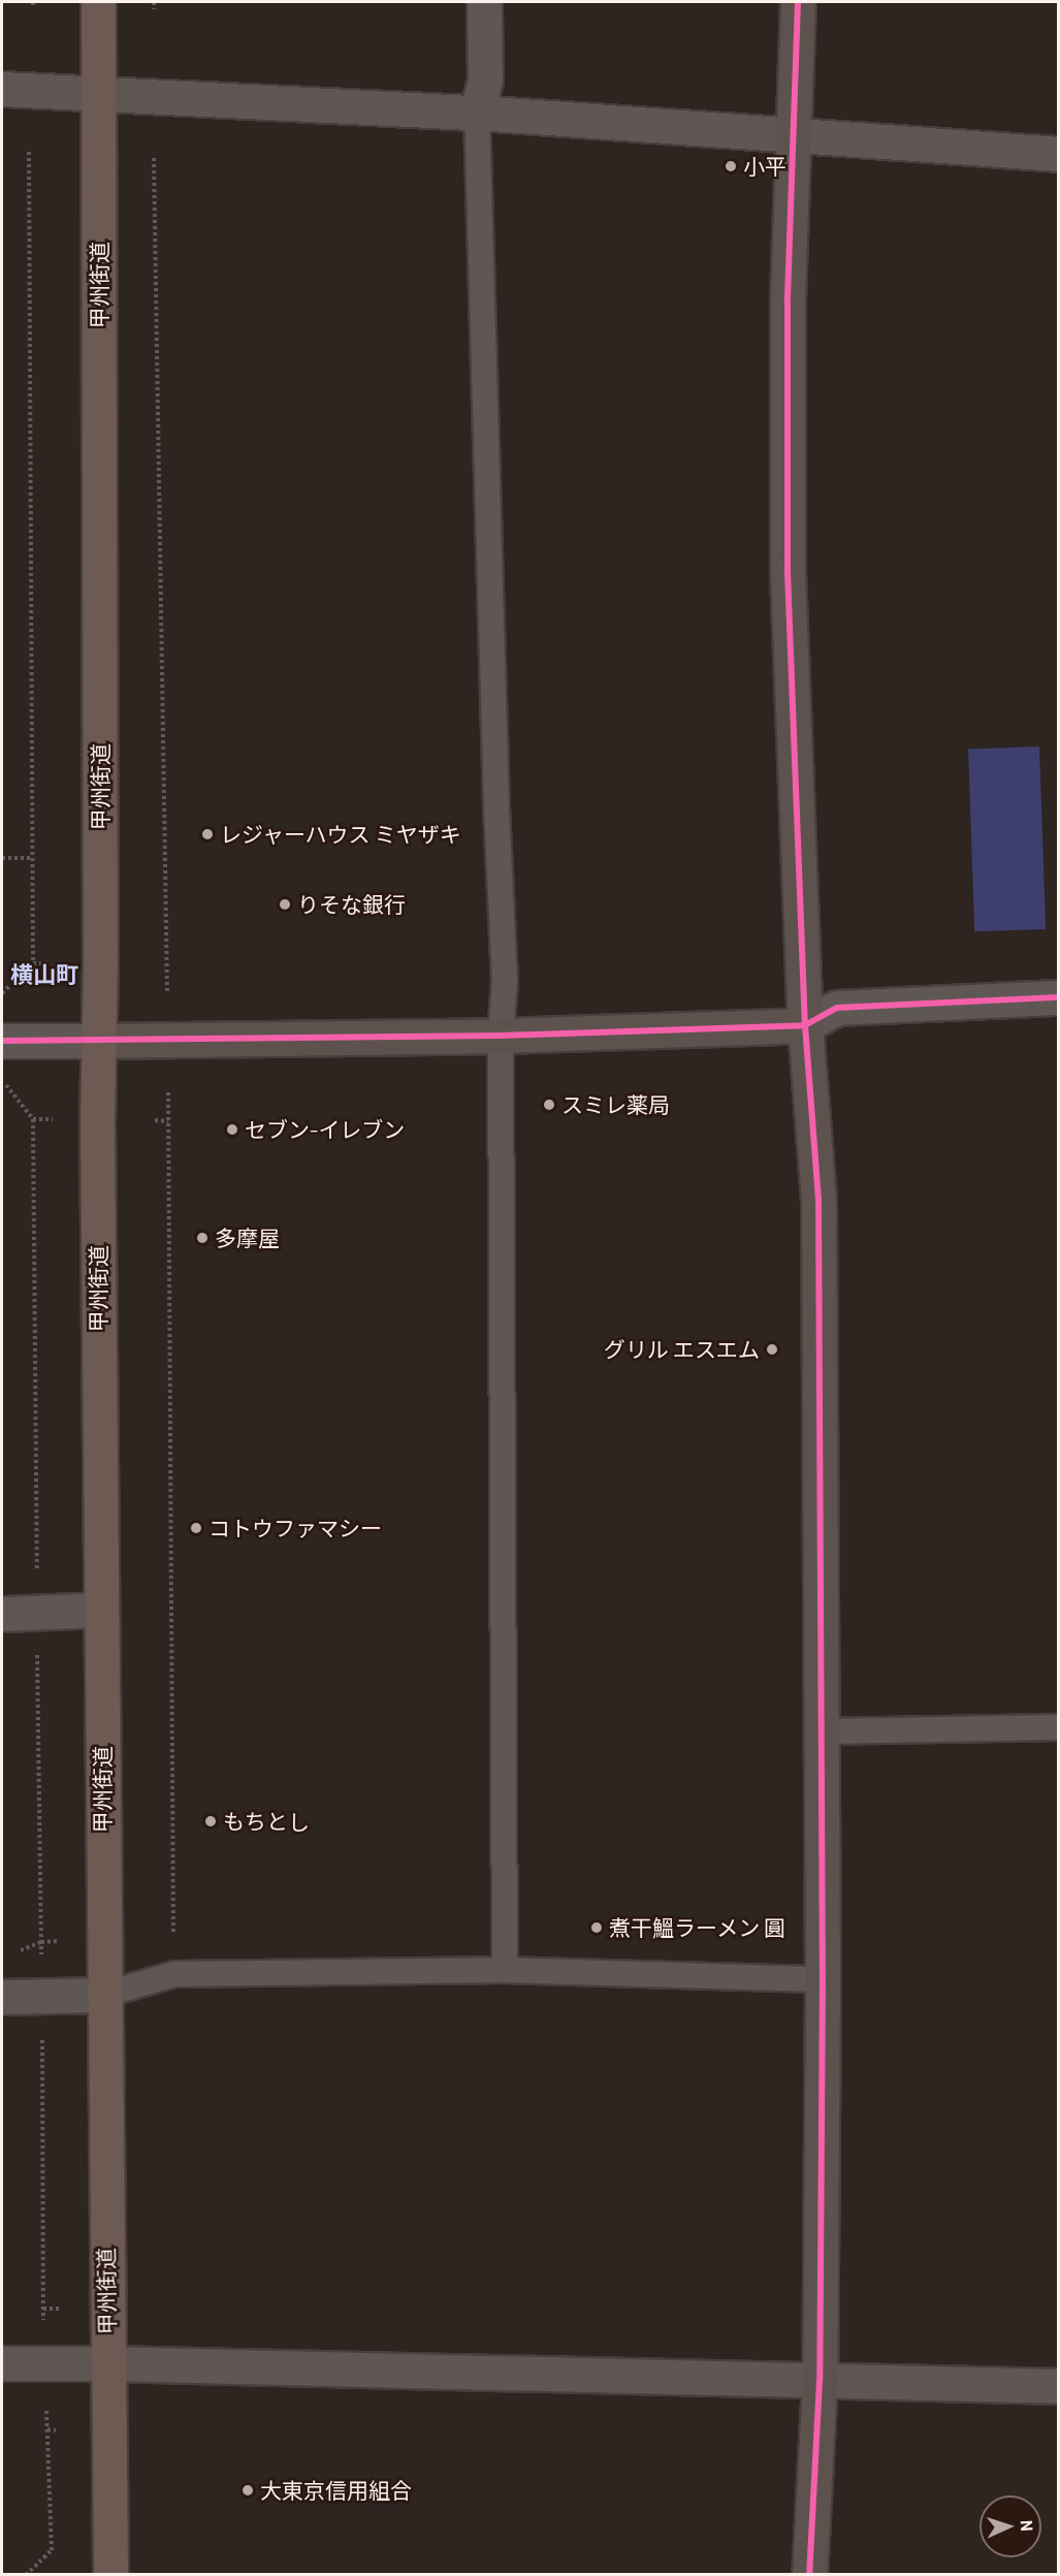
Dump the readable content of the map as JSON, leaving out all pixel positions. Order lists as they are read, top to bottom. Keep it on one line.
{"streets":{"highway":["甲州街道"]},"districts":["横山町"],"places":["小平","レジャーハウス ミヤザキ","りそな銀行","スミレ薬局","セブン-イレブン","多摩屋","グリル エスエム","コトウファマシー","もちとし","煮干鰮ラーメン 圓","大東京信用組合"],"north":"right"}
